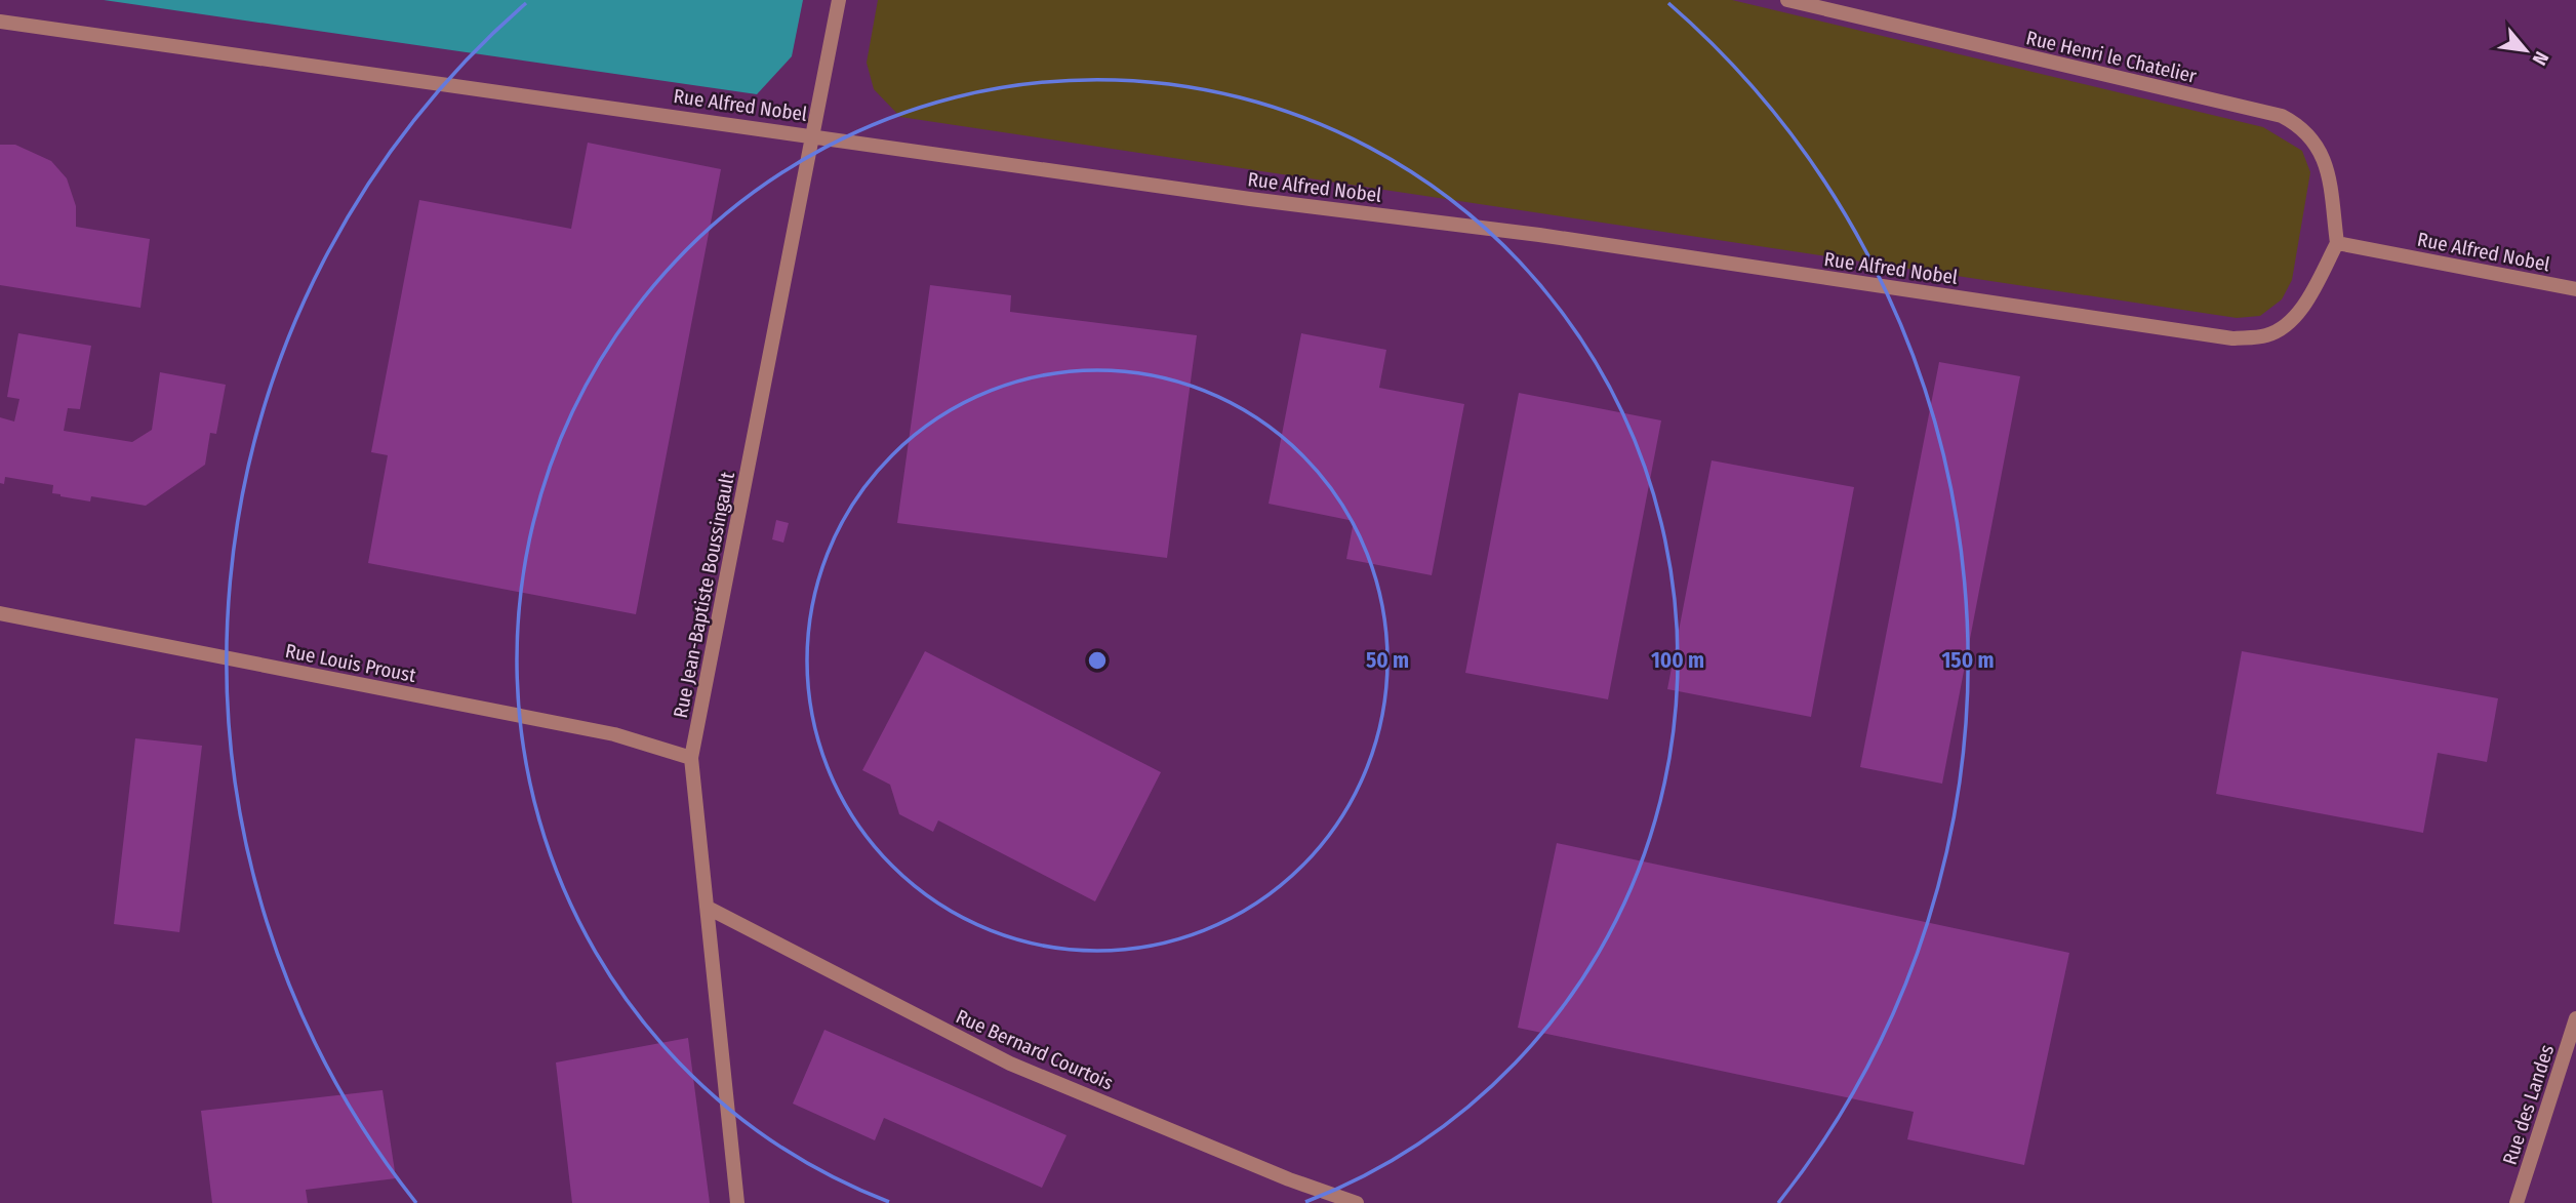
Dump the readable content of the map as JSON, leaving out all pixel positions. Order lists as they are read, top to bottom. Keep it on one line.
{"streets":{"street":["Rue Henri le Chatelier","Rue Alfred Nobel","Rue Jean-Baptiste Boussingault","Rue Louis Proust","Rue Bernard Courtois","Rue des Landes"]},"crossings":[["Rue Henri le Chatelier","Rue Alfred Nobel"],["Rue Alfred Nobel","Rue Jean-Baptiste Boussingault"],["Rue Jean-Baptiste Boussingault","Rue Louis Proust"],["Rue Jean-Baptiste Boussingault","Rue Bernard Courtois"]],"north":"bottom right","rings":["50 m","100 m","150 m"]}
